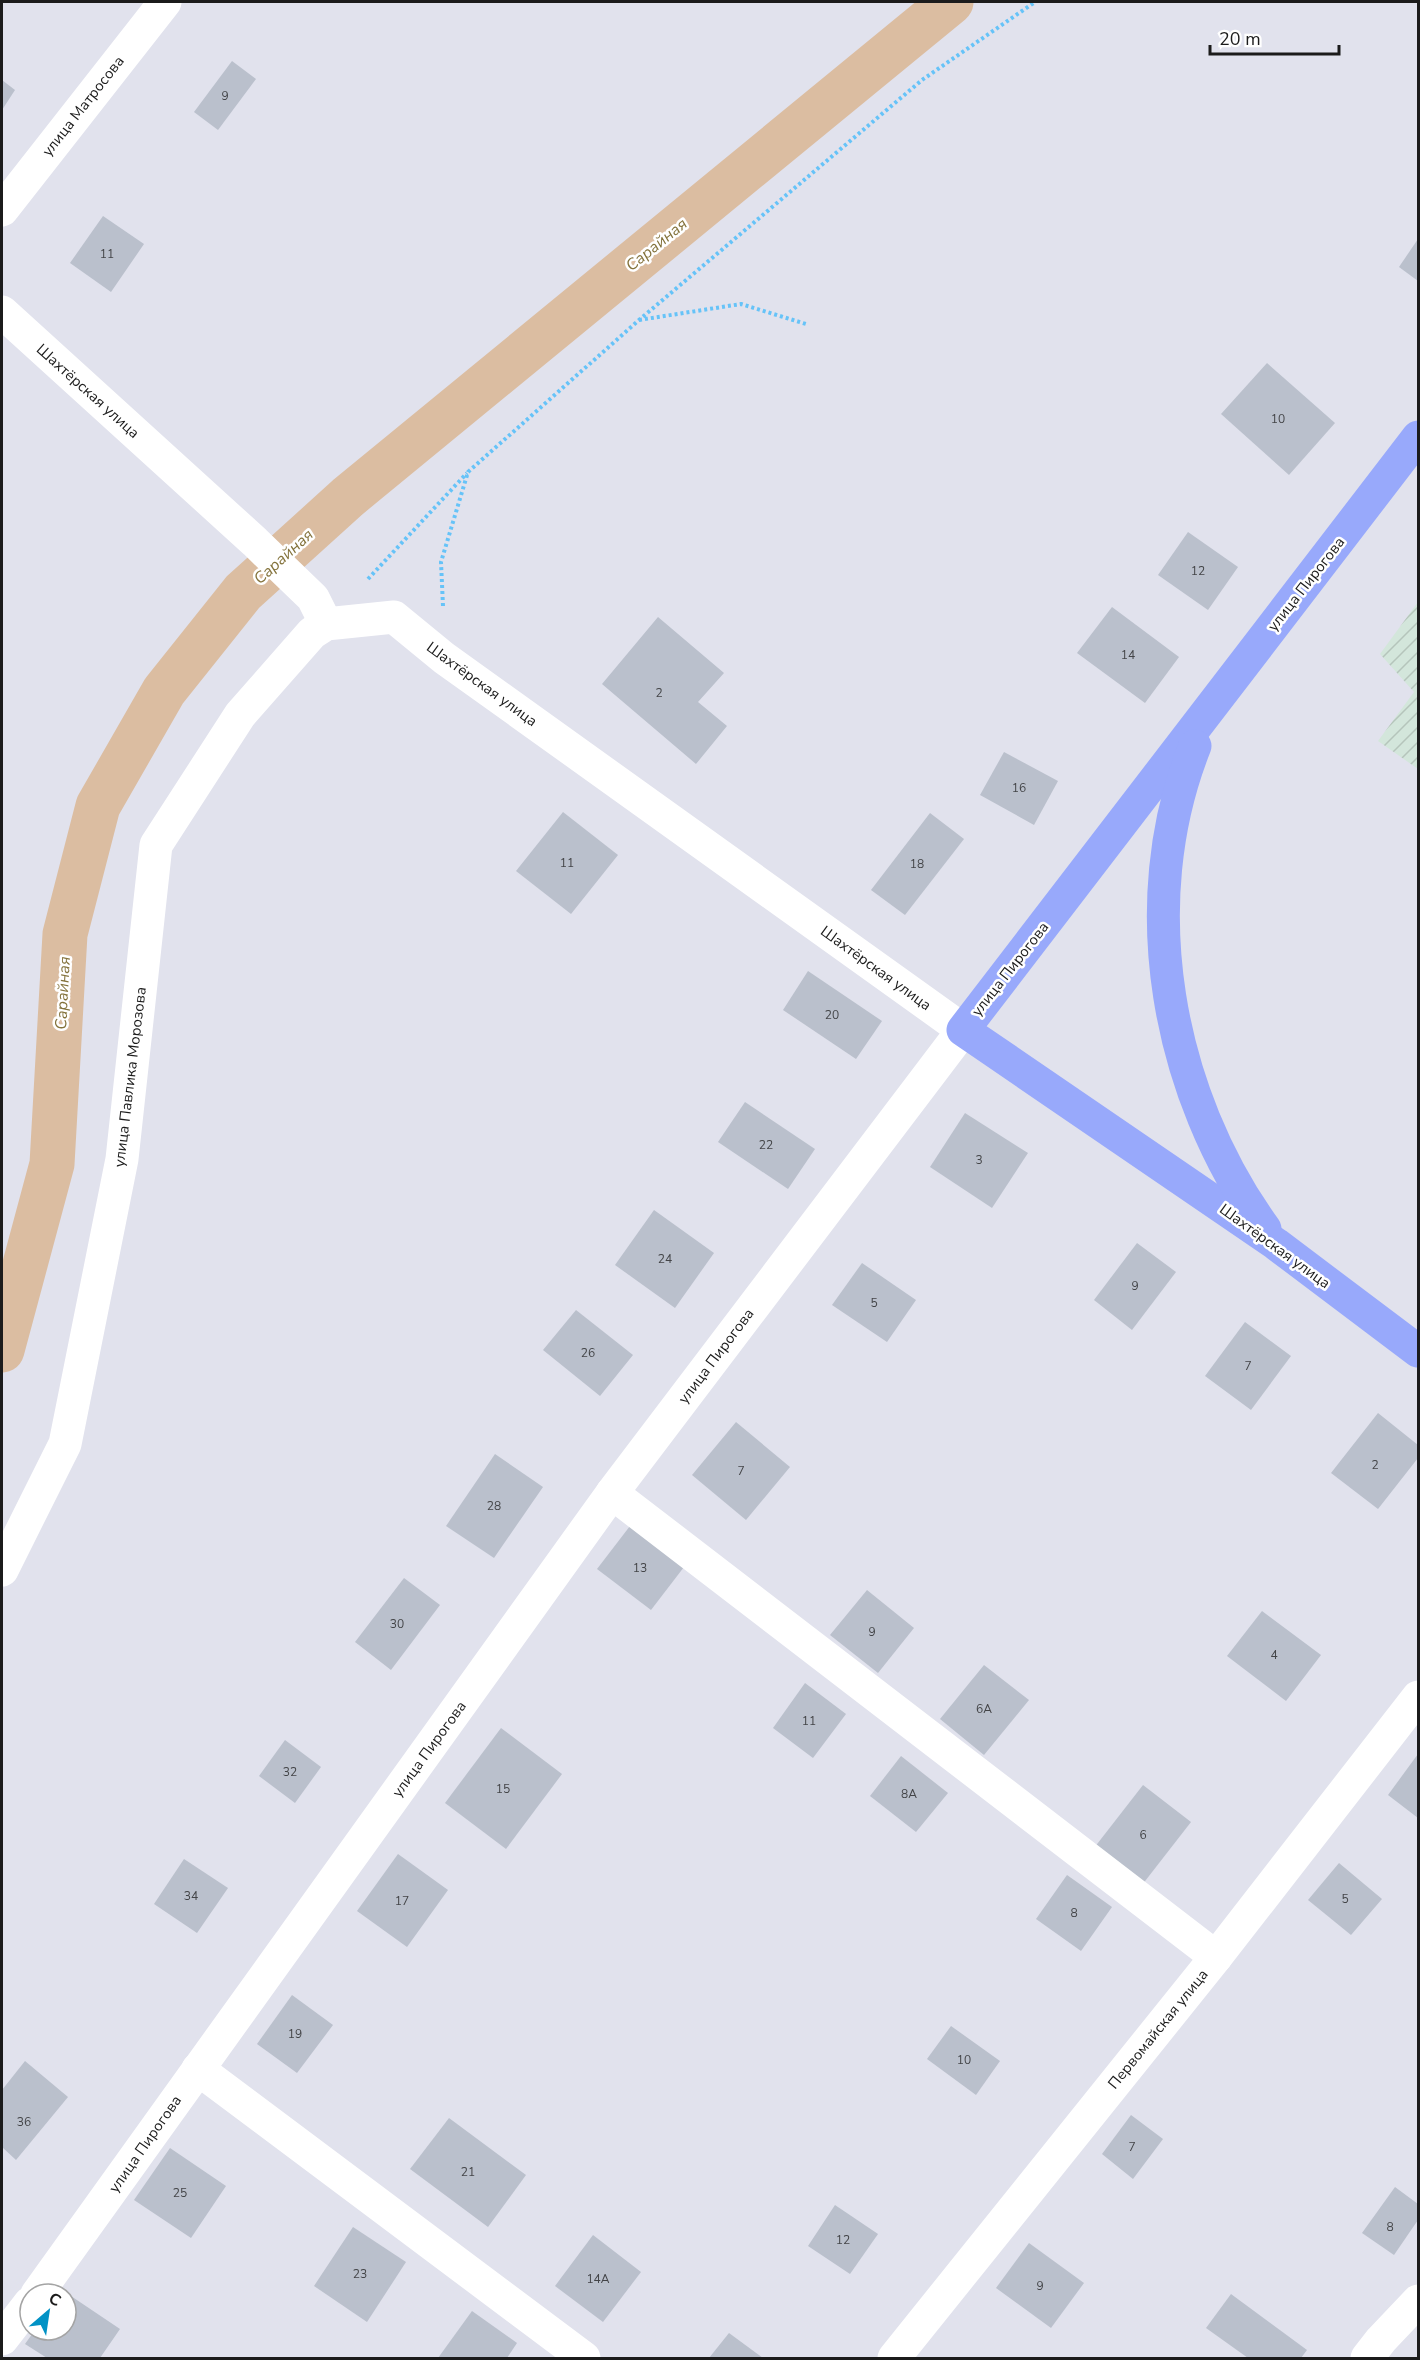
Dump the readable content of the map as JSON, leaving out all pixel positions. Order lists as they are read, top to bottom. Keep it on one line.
{"streets":{"main road":["Шахтёрская улица","улица Пирогова"],"street":["улица Матросова","улица Павлика Морозова","Первомайская улица"]},"crossings":[["Шахтёрская улица","улица Пирогова"],["Шахтёрская улица","улица Павлика Морозова"]],"water":["Сарайная"],"house_numbers":["9","11","10","12","14","2","16","11","18","20","22","3","24","9","5","26","7","2","7","28","13","30","9","4","6А","11","32","15","8А","6","34","5","17","8","19","10","36","7","21","25","8","12","23","14А","9"],"scale_bar":"20 m","north":"top right"}
